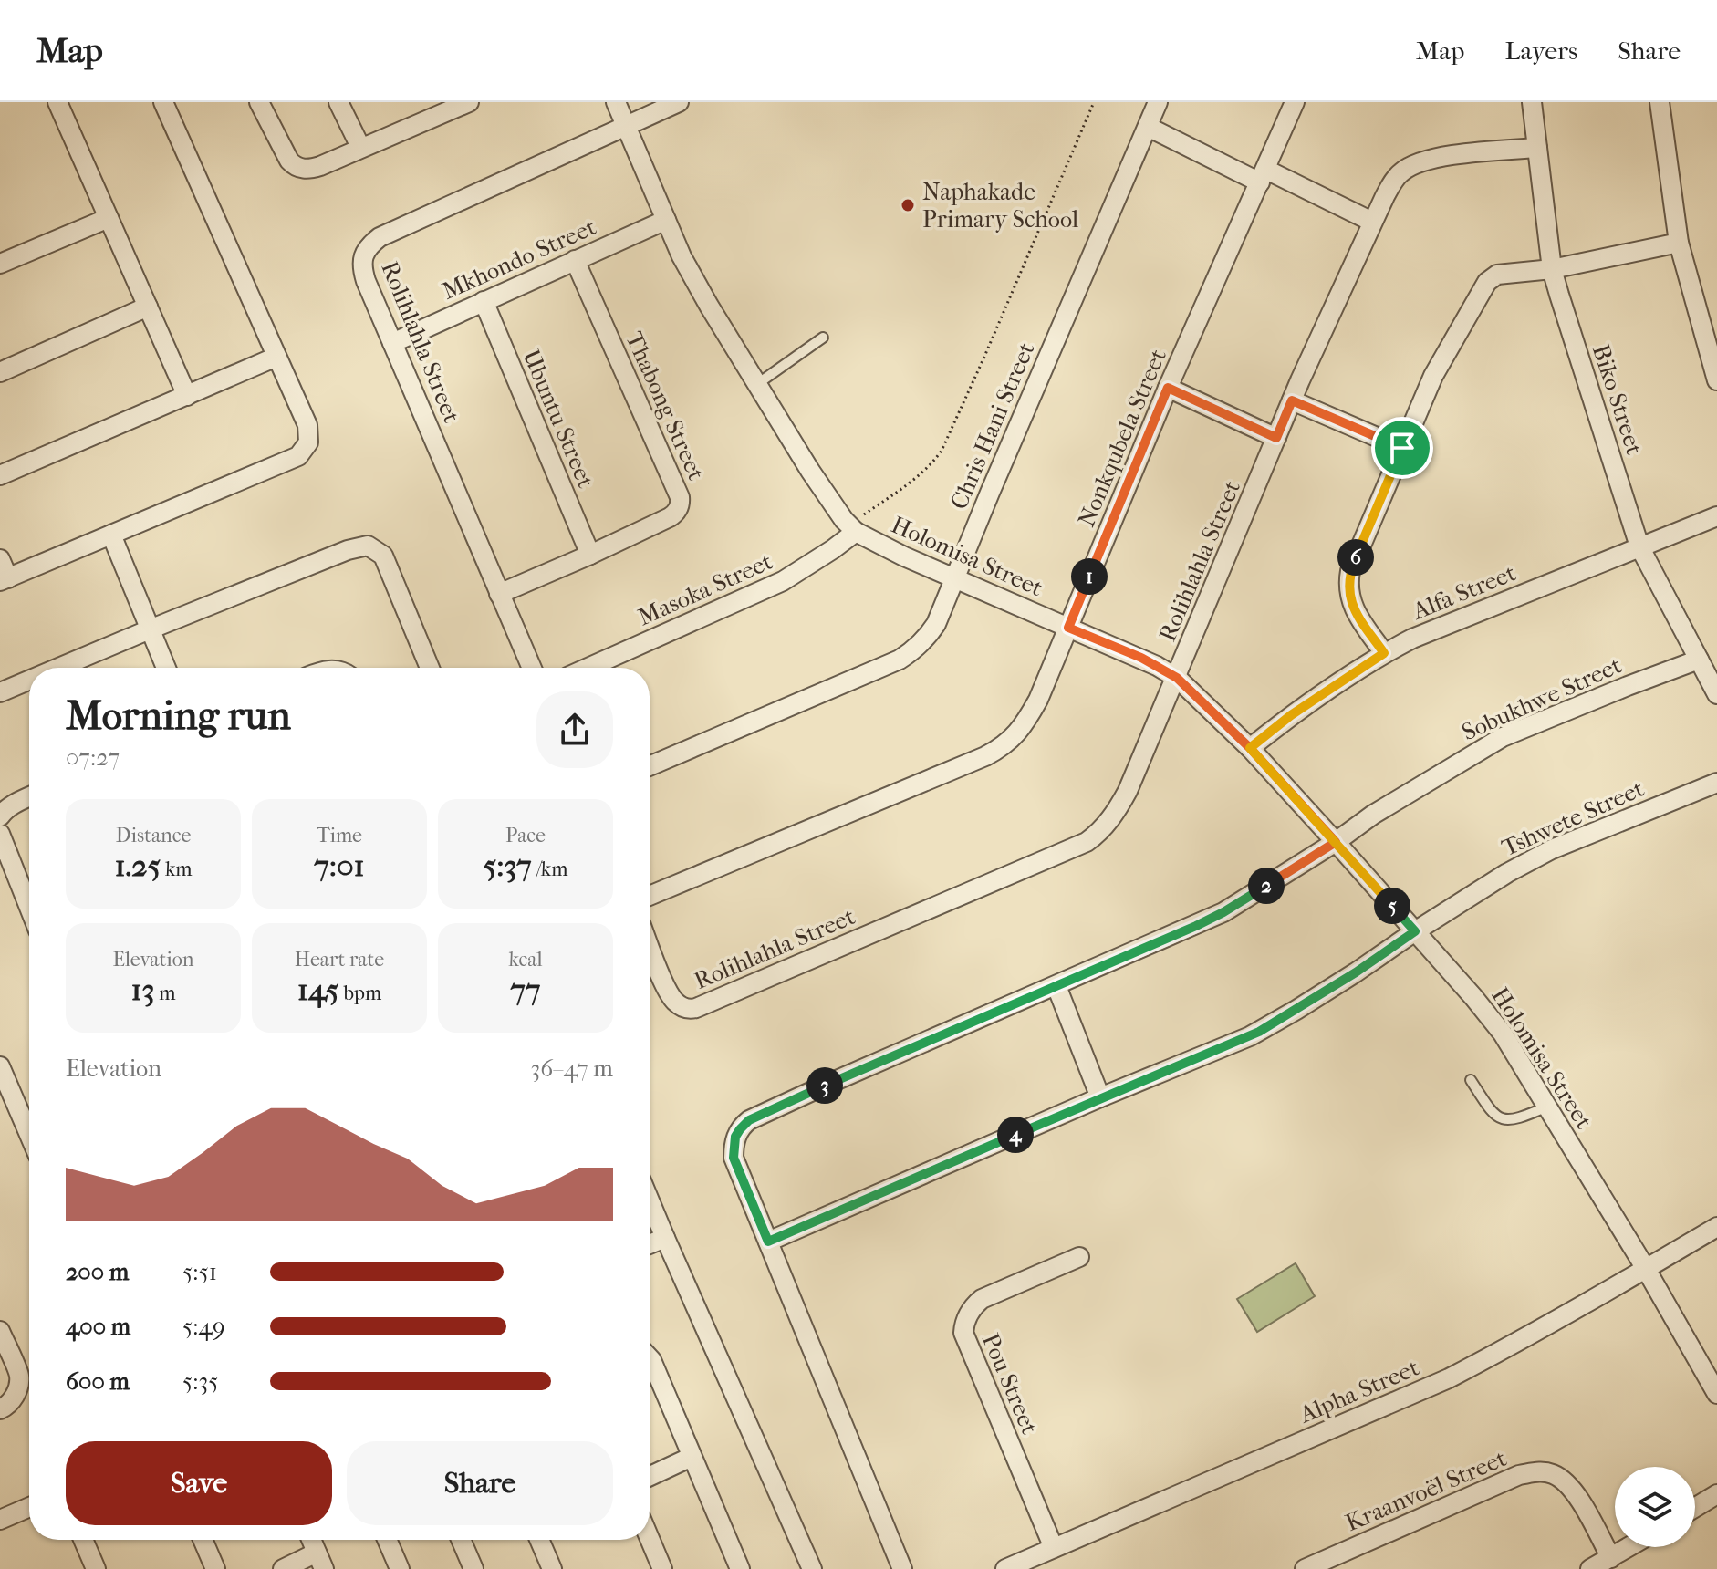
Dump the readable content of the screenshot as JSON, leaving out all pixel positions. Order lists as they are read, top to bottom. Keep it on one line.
{"streets":{"street":["Mkhondo Street","Rolihlahla Street","Biko Street","Thabong Street","Ubuntu Street","Chris Hani Street","Nonkqubela Street","Holomisa Street","Masoka Street","Alfa Street","Sobukhwe Street","Tshwete Street","Pou Street","Alpha Street","Kraanvoël Street"]},"crossings":[["Mkhondo Street","Rolihlahla Street"],["Mkhondo Street","Thabong Street"],["Mkhondo Street","Ubuntu Street"],["Mkhondo Street","Holomisa Street"],["Rolihlahla Street","Biko Street"],["Rolihlahla Street","Thabong Street"],["Rolihlahla Street","Holomisa Street"],["Biko Street","Alfa Street"],["Biko Street","Sobukhwe Street"],["Thabong Street","Ubuntu Street"],["Chris Hani Street","Holomisa Street"],["Nonkqubela Street","Holomisa Street"],["Holomisa Street","Masoka Street"],["Holomisa Street","Alfa Street"],["Holomisa Street","Sobukhwe Street"],["Holomisa Street","Tshwete Street"],["Holomisa Street","Alpha Street"],["Sobukhwe Street","Tshwete Street"],["Pou Street","Alpha Street"]],"places":["Naphakade Primary School"],"page":{"header":"Map","nav":["Map","Layers","Share"],"pins":["6","1","2","5","3","4"],"heading":["Morning run","07:27"],"stats":[["Distance","1.25 km"],["Time","7:01"],["Pace","5:37 /km"],["Elevation","13 m"],["Heart rate","145 bpm"],["kcal","77"]],"chart":["Elevation","36–47 m"],"list":[{"name":"200 m","note":"5:51"},{"name":"400 m","note":"5:49"},{"name":"600 m","note":"5:35"}],"buttons":["Save","Share"]}}
